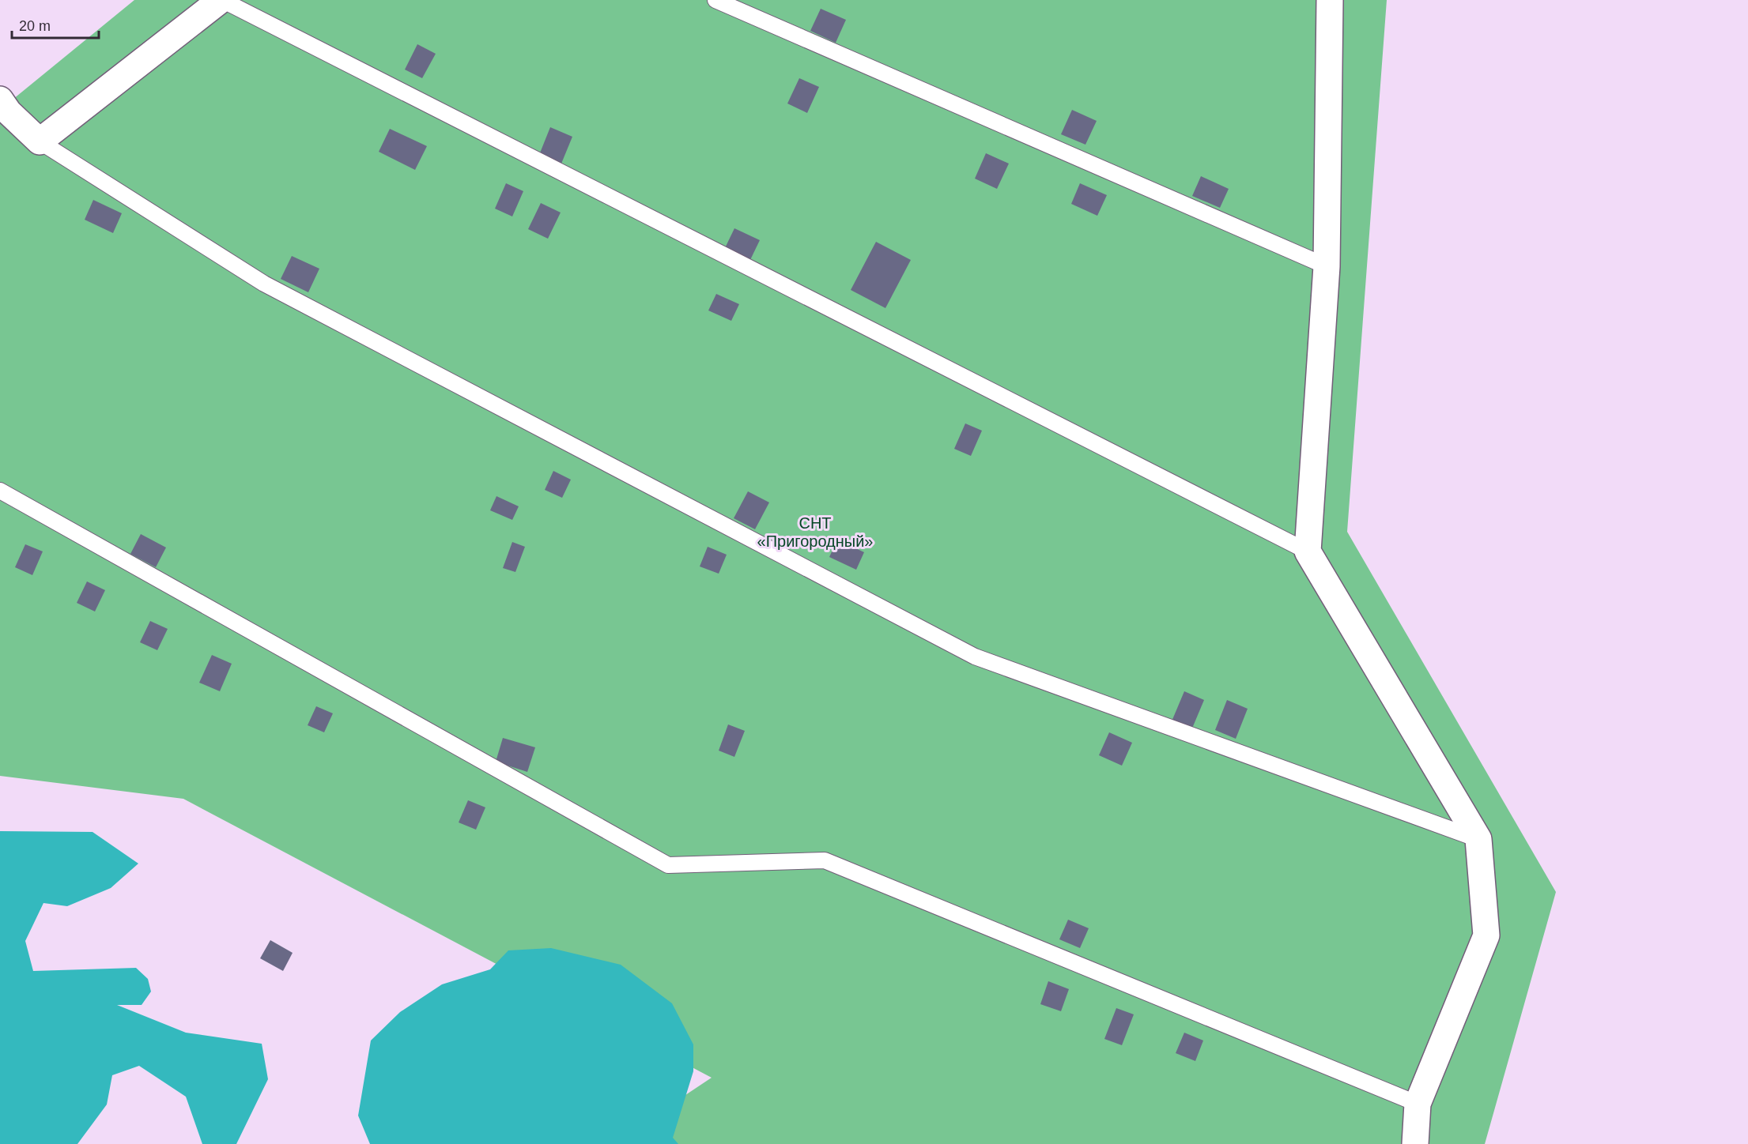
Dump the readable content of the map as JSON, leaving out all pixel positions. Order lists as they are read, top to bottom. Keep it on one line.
{"parks":["СНТ «Пригородный»"],"scale_bar":"20 m"}
